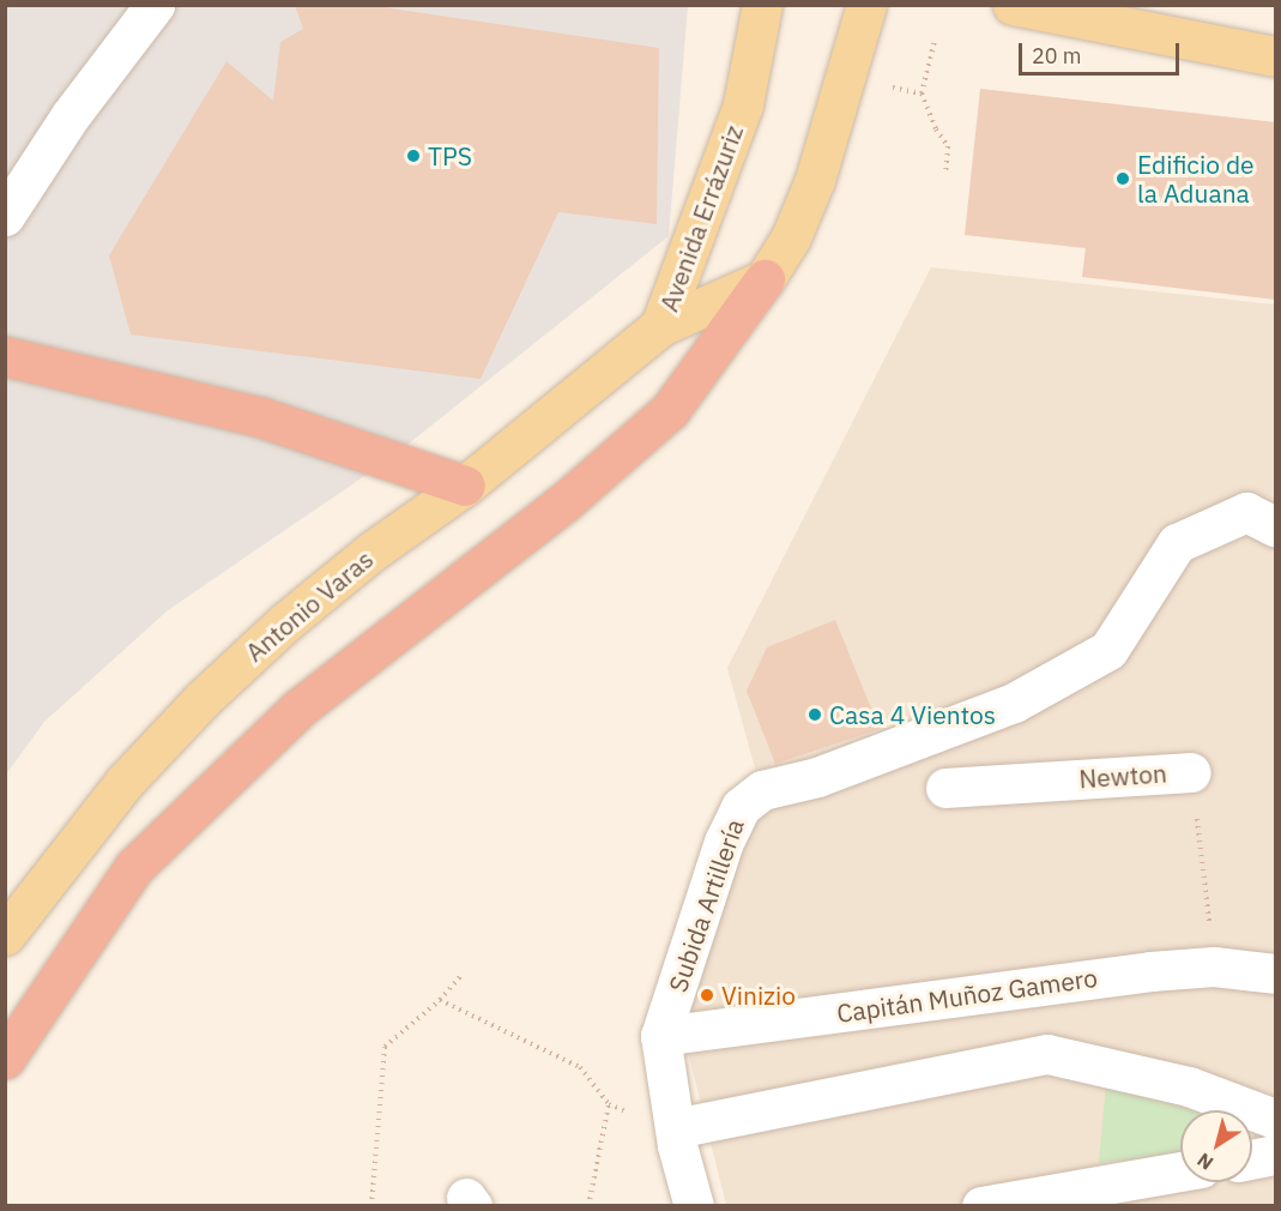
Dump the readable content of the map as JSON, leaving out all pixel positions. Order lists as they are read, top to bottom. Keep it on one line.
{"streets":{"main road":["Avenida Errázuriz","Antonio Varas"],"street":["Newton","Subida Artillería","Capitán Muñoz Gamero"]},"crossings":[["Avenida Errázuriz","Antonio Varas"],["Newton","Capitán Muñoz Gamero"],["Subida Artillería","Capitán Muñoz Gamero"]],"places":["TPS","Edificio de la Aduana","Casa 4 Vientos","Vinizio"],"scale_bar":"20 m","north":"bottom left"}
